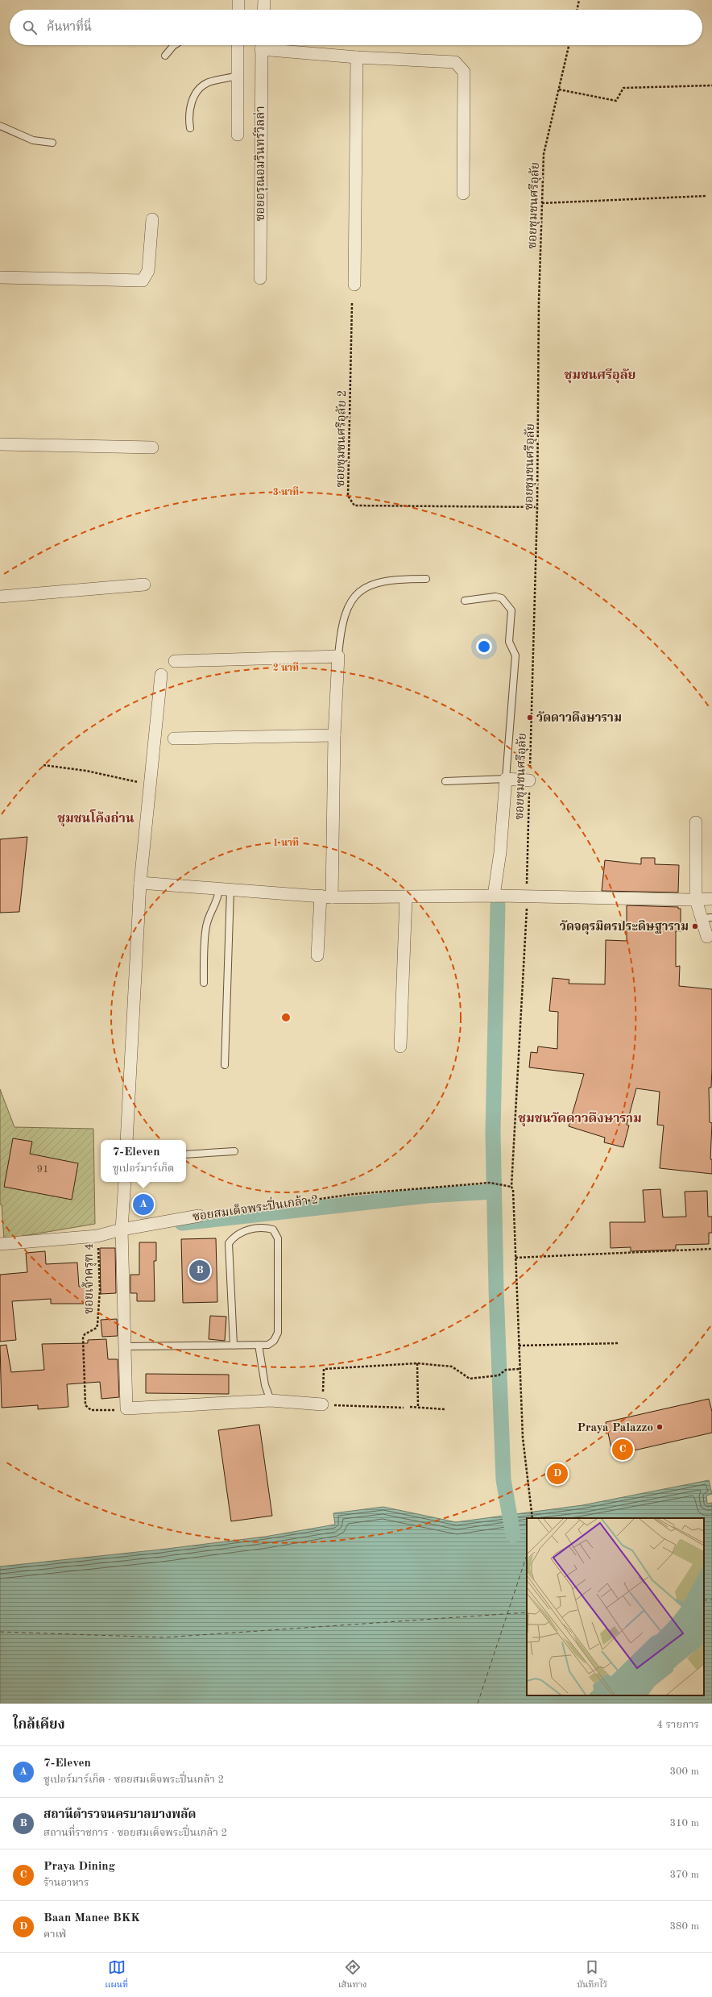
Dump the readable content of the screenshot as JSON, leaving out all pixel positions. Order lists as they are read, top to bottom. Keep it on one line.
{"streets":{"street":["ซอยอรุณอมรินทร์วิลล่า","ซอยสมเด็จพระปิ่นเกล้า 2"],"path":["ซอยชุมชนศรีอุลัย","ซอยชุมชนศรีอุลัย 2","ซอยเจ้าครุฑ 4"]},"crossings":[["ซอยชุมชนศรีอุลัย","ซอยชุมชนศรีอุลัย 2"],["ซอยชุมชนศรีอุลัย","ซอยสมเด็จพระปิ่นเกล้า 2"],["ซอยสมเด็จพระปิ่นเกล้า 2","ซอยเจ้าครุฑ 4"]],"districts":["ชุมชนศรีอุลัย","ชุมชนโค้งถ่าน","ชุมชนวัดดาวดึงษาราม"],"places":["วัดดาวดึงษาราม","วัดจตุรมิตรประดิษฐาราม","Praya Palazzo"],"house_numbers":["91"],"page":{"search":"ค้นหาที่นี่","popup":["7-Eleven","ซูเปอร์มาร์เก็ต"],"pins":["A","B","C","D"],"heading":["ใกล้เคียง","4 รายการ"],"list":[{"mark":"A","name":"7-Eleven","note":"ซูเปอร์มาร์เก็ต · ซอยสมเด็จพระปิ่นเกล้า 2","value":"300 m"},{"mark":"B","name":"สถานีตำรวจนครบาลบางพลัด","note":"สถานที่ราชการ · ซอยสมเด็จพระปิ่นเกล้า 2","value":"310 m"},{"mark":"C","name":"Praya Dining","note":"ร้านอาหาร","value":"370 m"},{"mark":"D","name":"Baan Manee BKK","note":"คาเฟ่","value":"380 m"}],"nav":["แผนที่","เส้นทาง","บันทึกไว้"]},"rings":["3 นาที","2 นาที","1 นาที"]}
